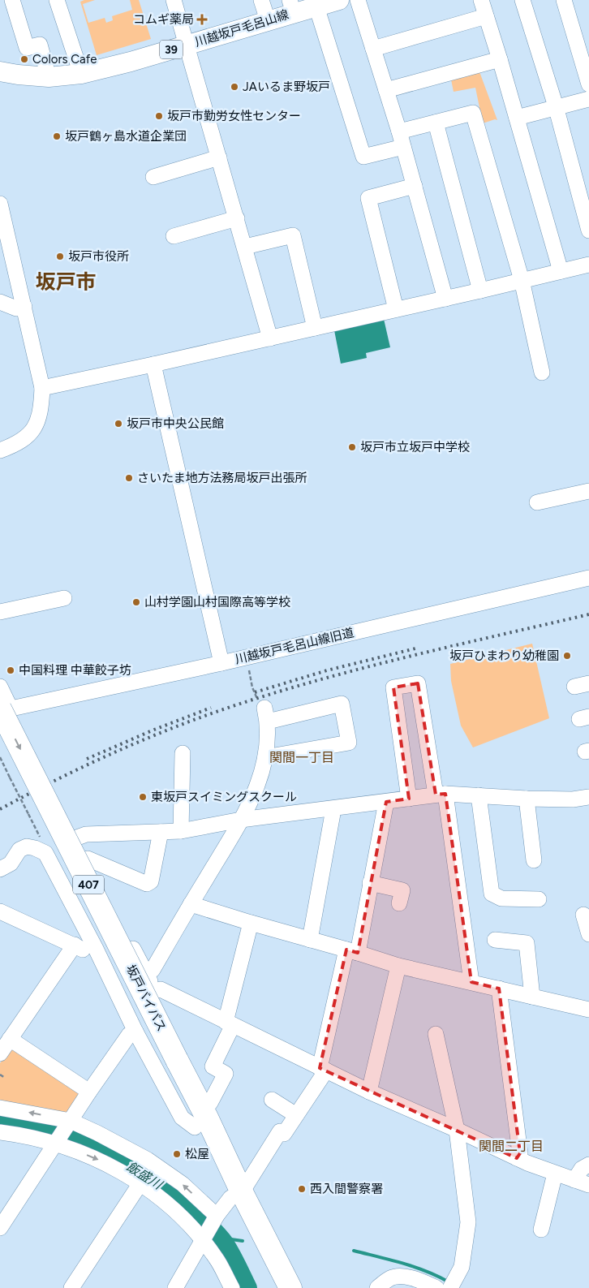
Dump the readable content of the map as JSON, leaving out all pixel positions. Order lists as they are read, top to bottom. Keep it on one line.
{"streets":{"highway":["407","坂戸バイパス"],"main road":["川越坂戸毛呂山線","39"],"street":["川越坂戸毛呂山線旧道"]},"crossings":[["川越坂戸毛呂山線旧道","坂戸バイパス"]],"districts":["坂戸市","関間一丁目","関間二丁目"],"water":["飯盛川"],"places":{"health":["コムギ薬局"],"other":["Colors Cafe","JAいるま野坂戸","坂戸市勤労女性センター","坂戸鶴ヶ島水道企業団","坂戸市役所","坂戸市中央公民館","坂戸市立坂戸中学校","さいたま地方法務局坂戸出張所","山村学園山村国際高等学校","坂戸ひまわり幼稚園","中国料理 中華餃子坊","東坂戸スイミングスクール","松屋","西入間警察署"]}}
